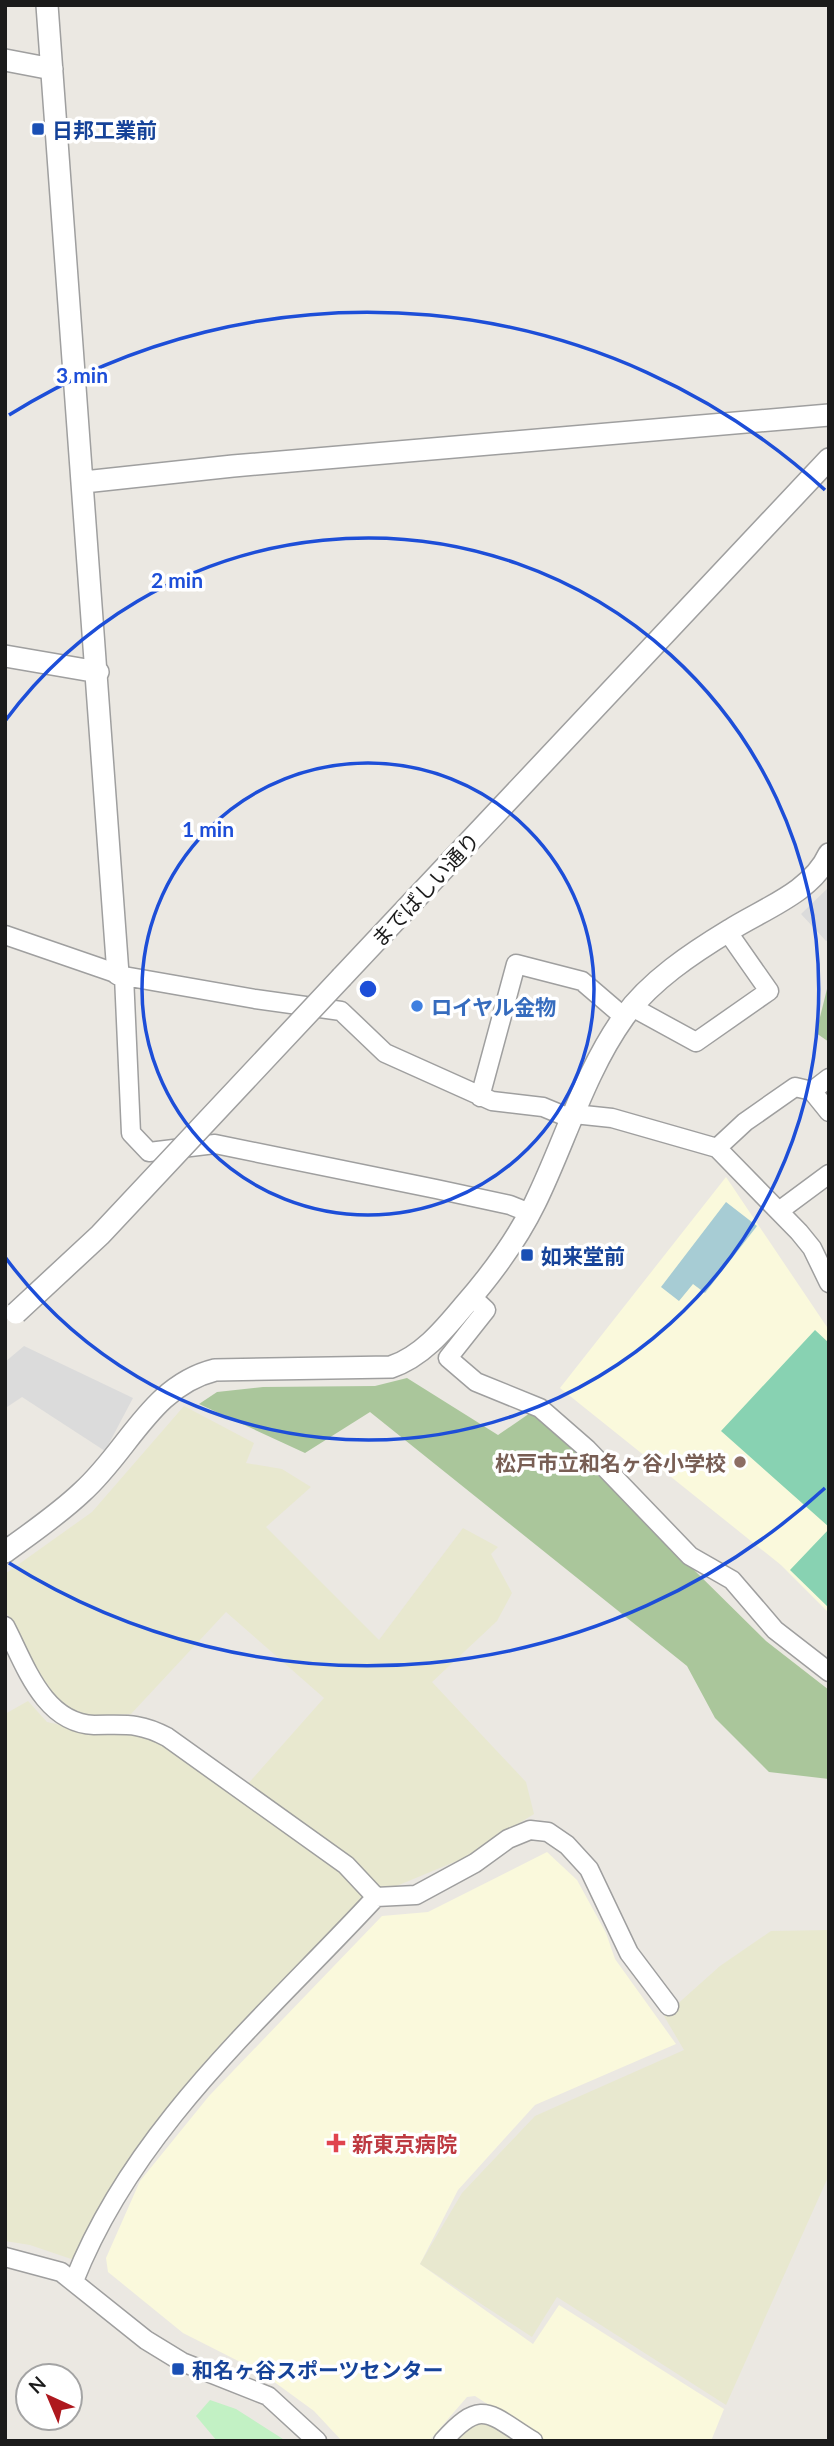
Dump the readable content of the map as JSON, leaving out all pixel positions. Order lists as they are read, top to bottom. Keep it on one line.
{"streets":{"street":["までばしい通り"]},"places":{"transit":["日邦工業前","如来堂前","和名ヶ谷スポーツセンター"],"other":["ロイヤル金物","松戸市立和名ヶ谷小学校"],"health":["新東京病院"]},"north":"top left","rings":["3 min","2 min","1 min"]}
